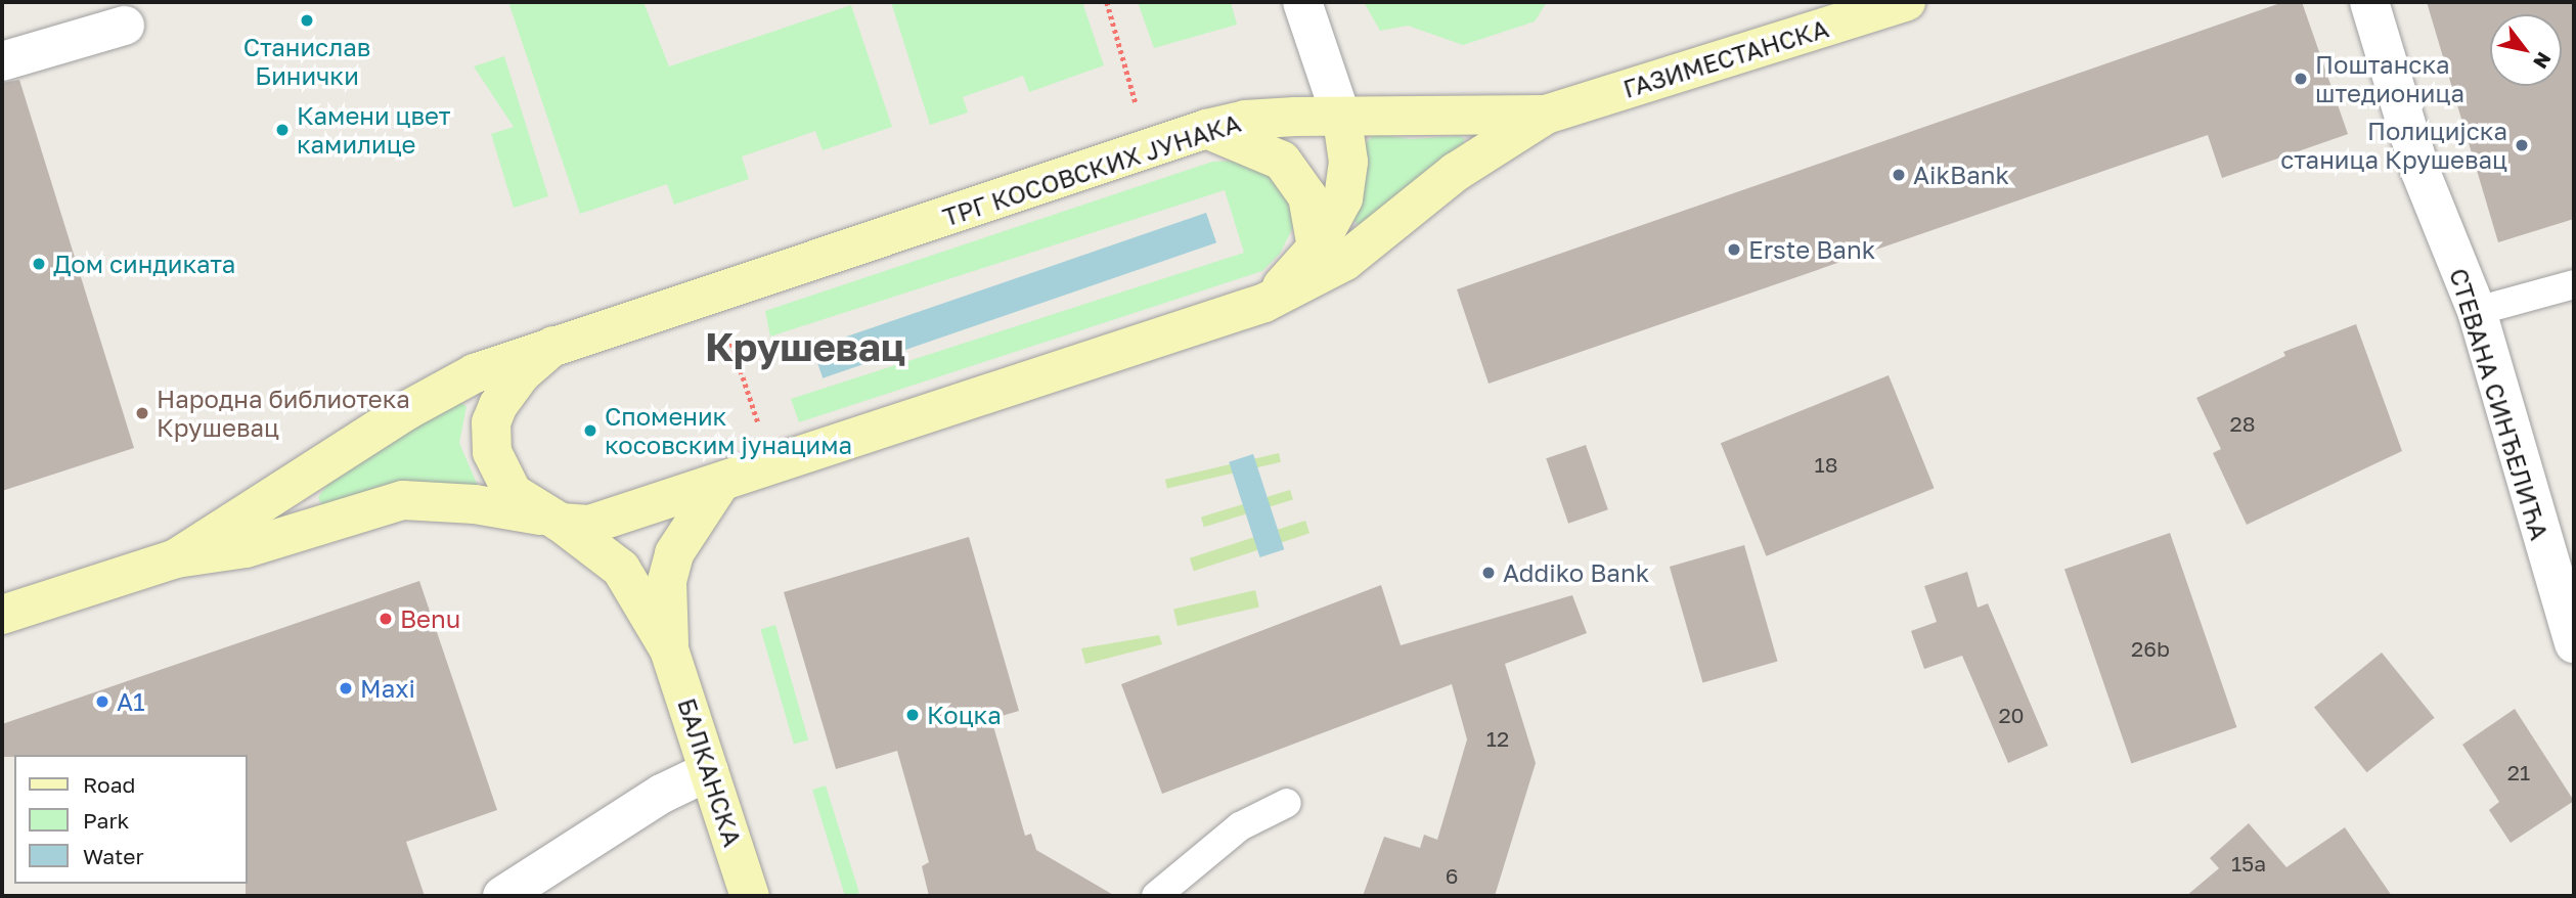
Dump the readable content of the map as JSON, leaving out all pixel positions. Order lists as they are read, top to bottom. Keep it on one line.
{"streets":{"main road":["ГАЗИМЕСТАНСКА","ТРГ КОСОВСКИХ ЈУНАКА","БАЛКАНСКА"],"street":["СТЕВАНА СИНЂЕЛИЋА"]},"crossings":[["ГАЗИМЕСТАНСКА","ТРГ КОСОВСКИХ ЈУНАКА"],["ТРГ КОСОВСКИХ ЈУНАКА","БАЛКАНСКА"]],"districts":["Крушевац"],"places":["Станислав Бинички","Поштанска штедионица","Камени цвет камилице","Полицијска станица Крушевац","AikBank","Erste Bank","Дом синдиката","Народна библиотека Крушевац","Споменик косовским јунацима","Addiko Bank","Benu","Maxi","A1","Коцка"],"house_numbers":["28","18","26b","20","12","21","15a","6"],"legend":["Road","Park","Water"],"north":"bottom right"}
